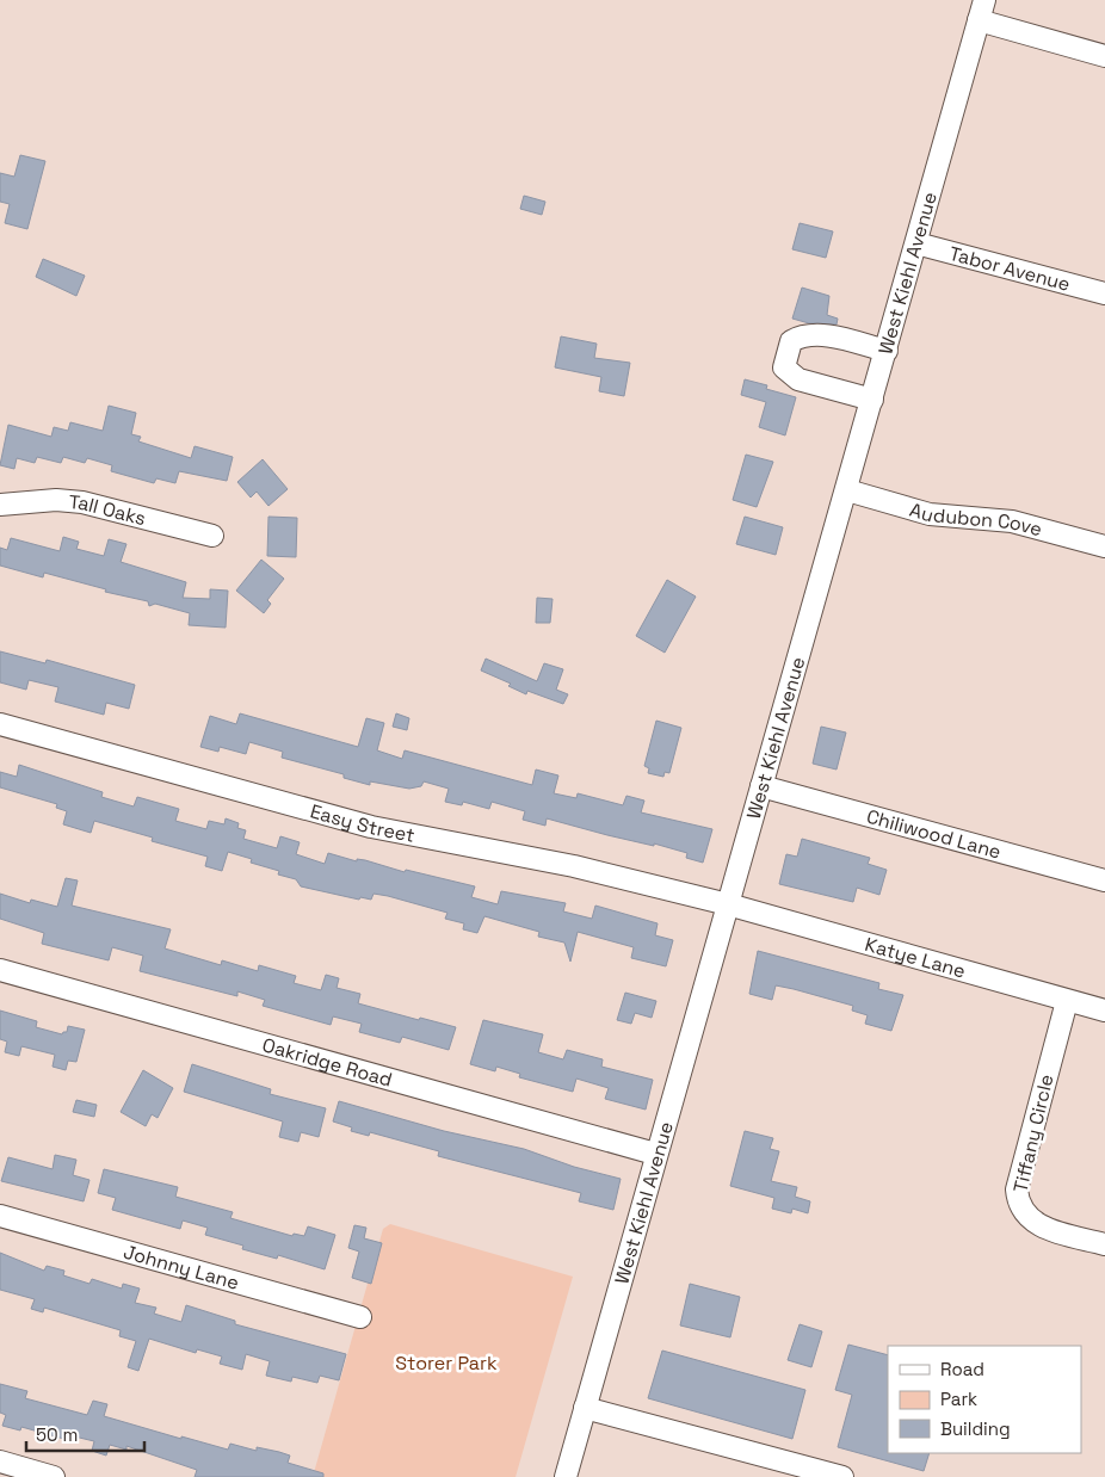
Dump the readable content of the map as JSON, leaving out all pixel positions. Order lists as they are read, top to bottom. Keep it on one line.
{"streets":{"street":["Tabor Avenue","West Kiehl Avenue","Tall Oaks","Audubon Cove","Easy Street","Chiliwood Lane","Katye Lane","Oakridge Road","Tiffany Circle","Johnny Lane"]},"crossings":[["Tabor Avenue","West Kiehl Avenue"],["West Kiehl Avenue","Audubon Cove"],["West Kiehl Avenue","Easy Street"],["West Kiehl Avenue","Chiliwood Lane"],["West Kiehl Avenue","Katye Lane"],["West Kiehl Avenue","Oakridge Road"],["Easy Street","Katye Lane"],["Katye Lane","Tiffany Circle"]],"parks":["Storer Park"],"legend":["Road","Park","Building"],"scale_bar":"50 m"}
